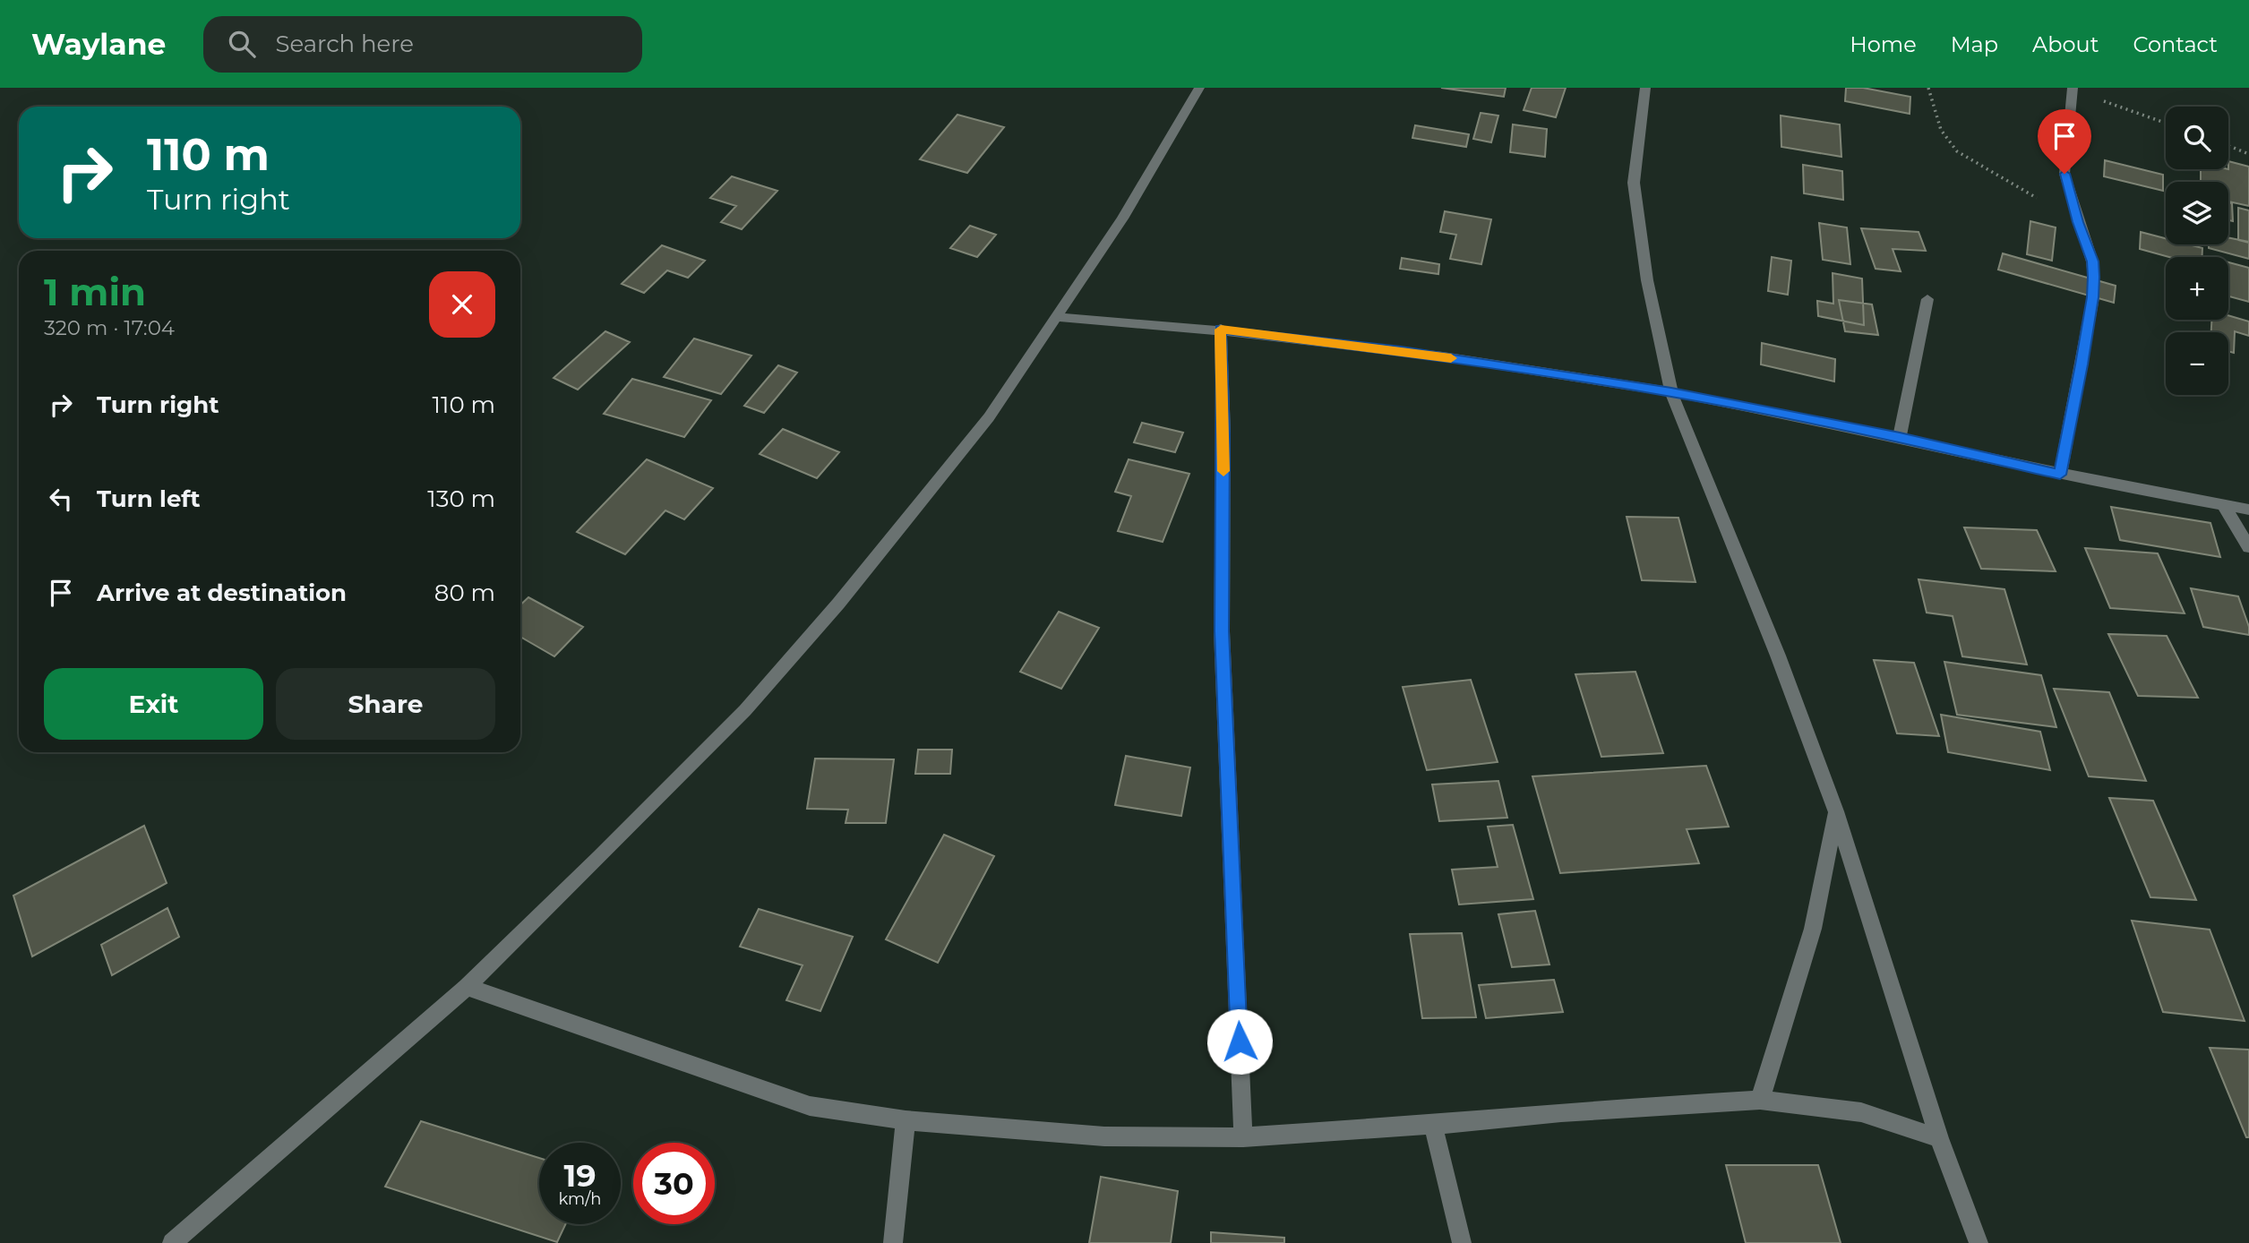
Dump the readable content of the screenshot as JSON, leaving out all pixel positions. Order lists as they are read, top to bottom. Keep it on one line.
{"page":{"header":"Waylane","search":"Search here","nav":["Home","Map","About","Contact"],"map_buttons":["+","−"],"turn":["110 m","Turn right"],"heading":["1 min","320 m · 17:04"],"list":[{"name":"Turn right","value":"110 m"},{"name":"Turn left","value":"130 m"},{"name":"Arrive at destination","value":"80 m"}],"buttons":["Exit","Share"],"speed":"19 km/h","limit":"30"}}
